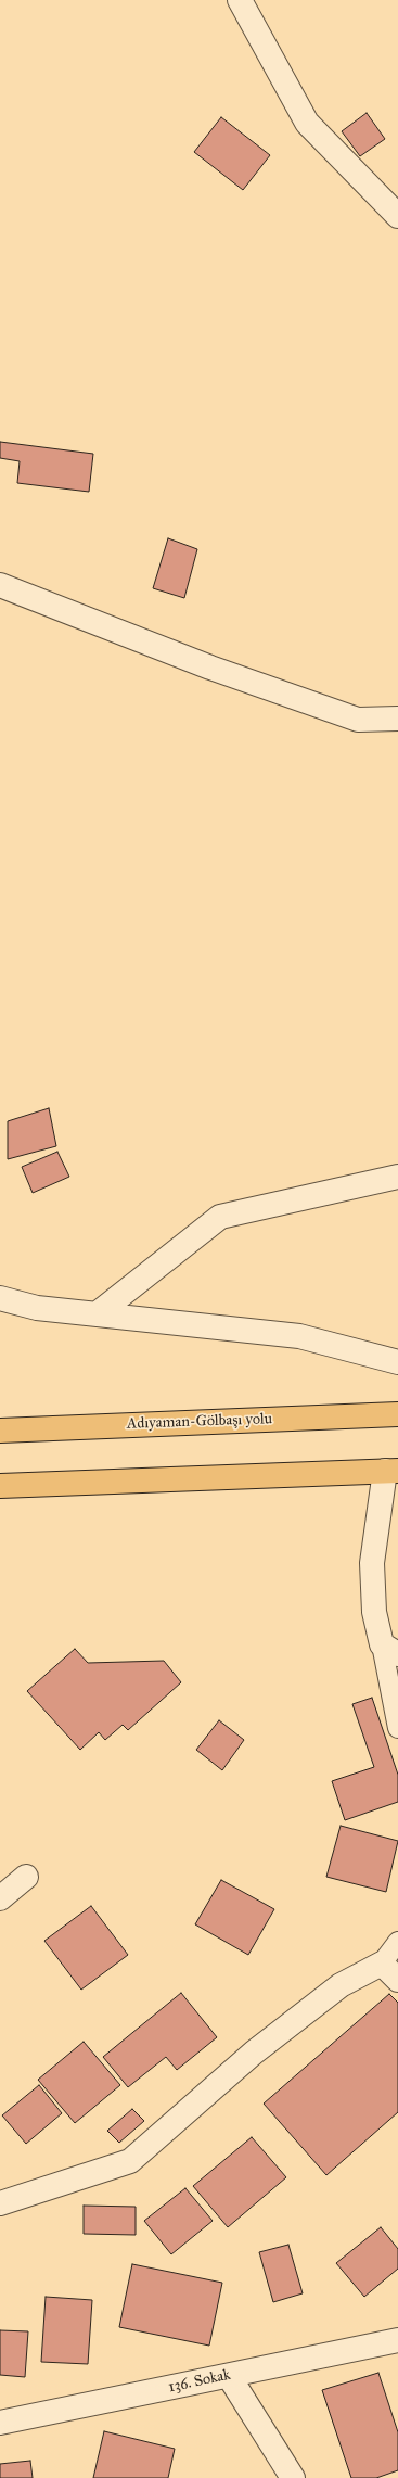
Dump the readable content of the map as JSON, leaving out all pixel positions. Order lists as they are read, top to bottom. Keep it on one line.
{"streets":{"highway":["Adıyaman-Gölbaşı yolu"],"street":["136. Sokak"]}}
